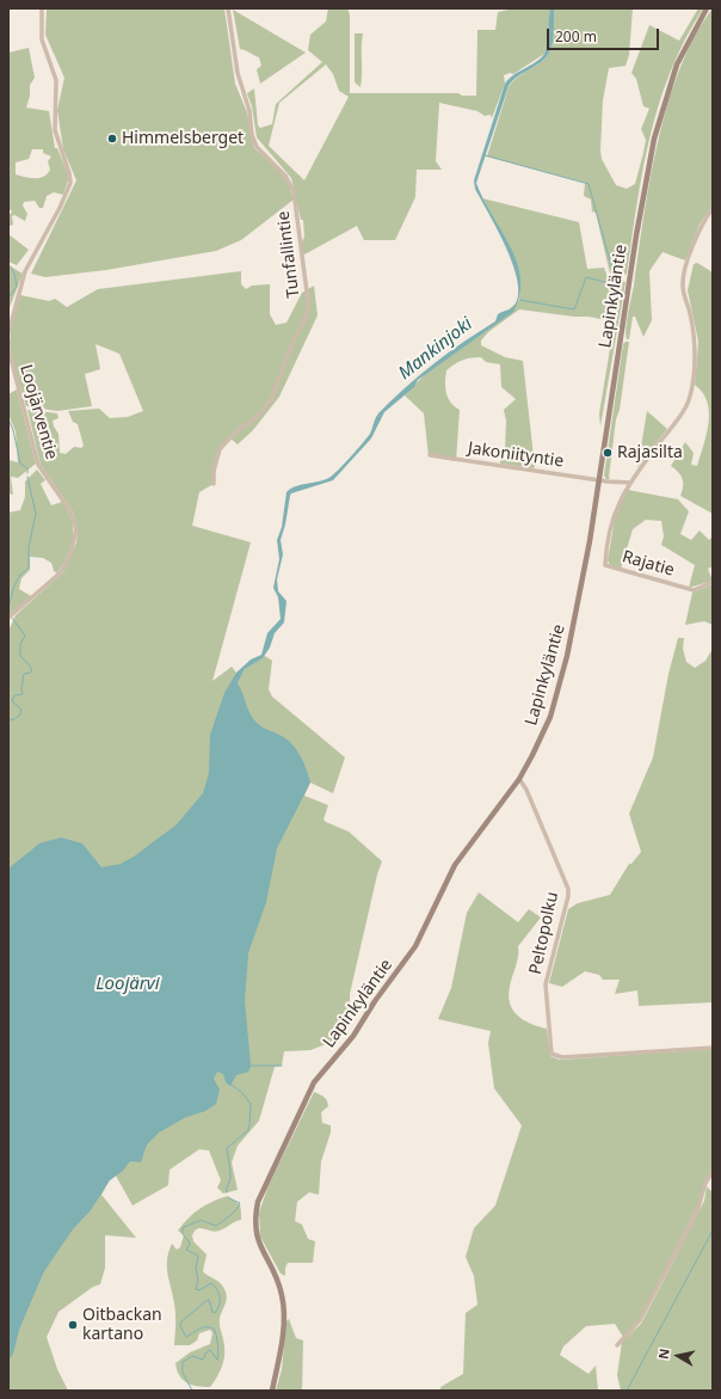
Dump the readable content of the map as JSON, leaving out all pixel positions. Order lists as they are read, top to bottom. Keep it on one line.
{"streets":{"main road":["Lapinkyläntie"],"street":["Tunfallintie","Loojärventie","Jakoniityntie","Rajatie","Peltopolku"]},"crossings":[["Lapinkyläntie","Jakoniityntie"],["Lapinkyläntie","Peltopolku"],["Jakoniityntie","Rajatie"]],"water":["Mankinjoki","Loojärvi"],"places":["Himmelsberget","Rajasilta","Oitbackan kartano"],"scale_bar":"200 m","north":"left"}
